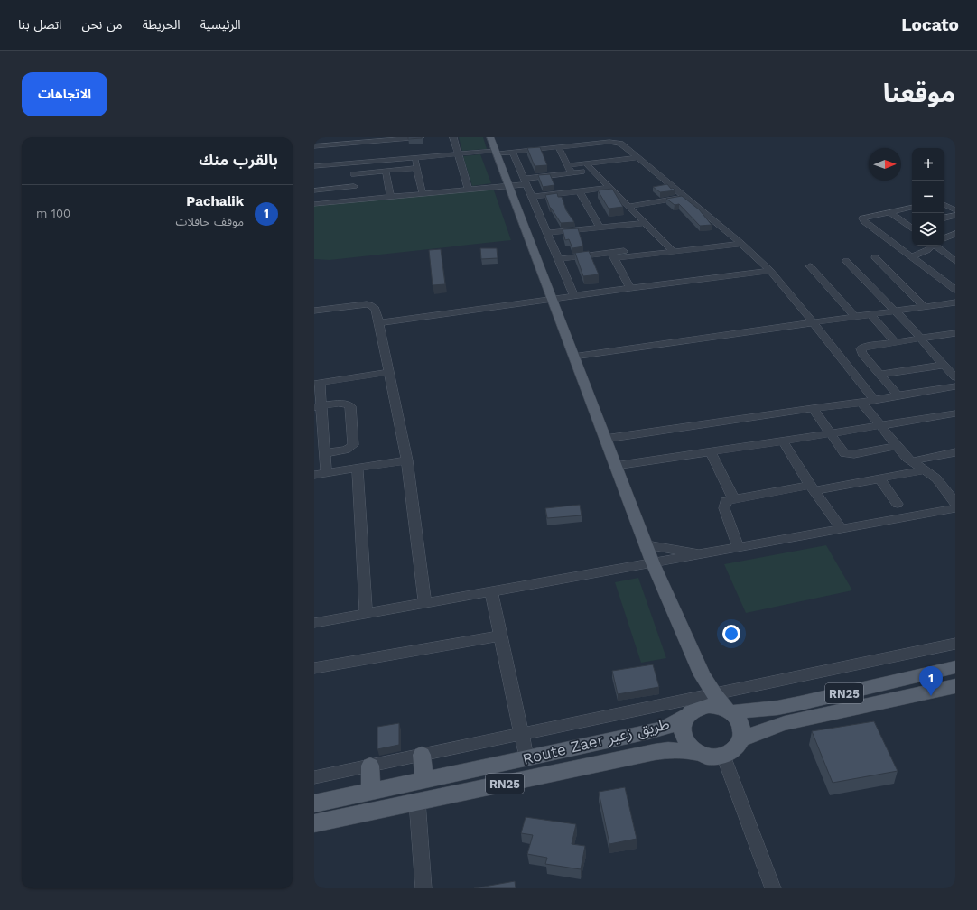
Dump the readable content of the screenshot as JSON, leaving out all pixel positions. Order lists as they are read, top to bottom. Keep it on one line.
{"streets":{"main road":["RN25","Route Zaer طريق زعير"]},"crossings":[["RN25","Route Zaer طريق زعير"]],"north":"right","page":{"header":"Locato","nav":["الرئيسية","الخريطة","من نحن","اتصل بنا"],"title":"موقعنا","buttons":"الاتجاهات","heading":"بالقرب منك","map_buttons":["+","−"],"list":[{"mark":"1","name":"Pachalik","note":"موقف حافلات","value":"100 m"}],"pins":"1"}}
